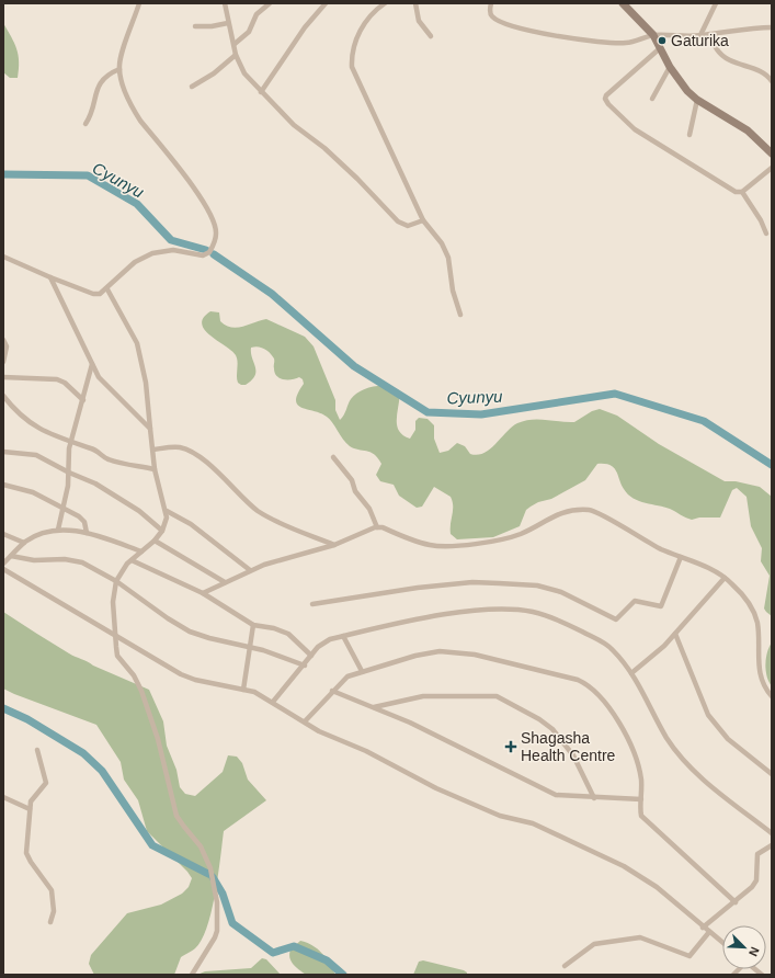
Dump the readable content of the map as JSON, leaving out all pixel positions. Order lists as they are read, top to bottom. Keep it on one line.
{"water":["Cyunyu"],"places":{"other":["Gaturika"],"health":["Shagasha Health Centre"]},"north":"bottom right"}
